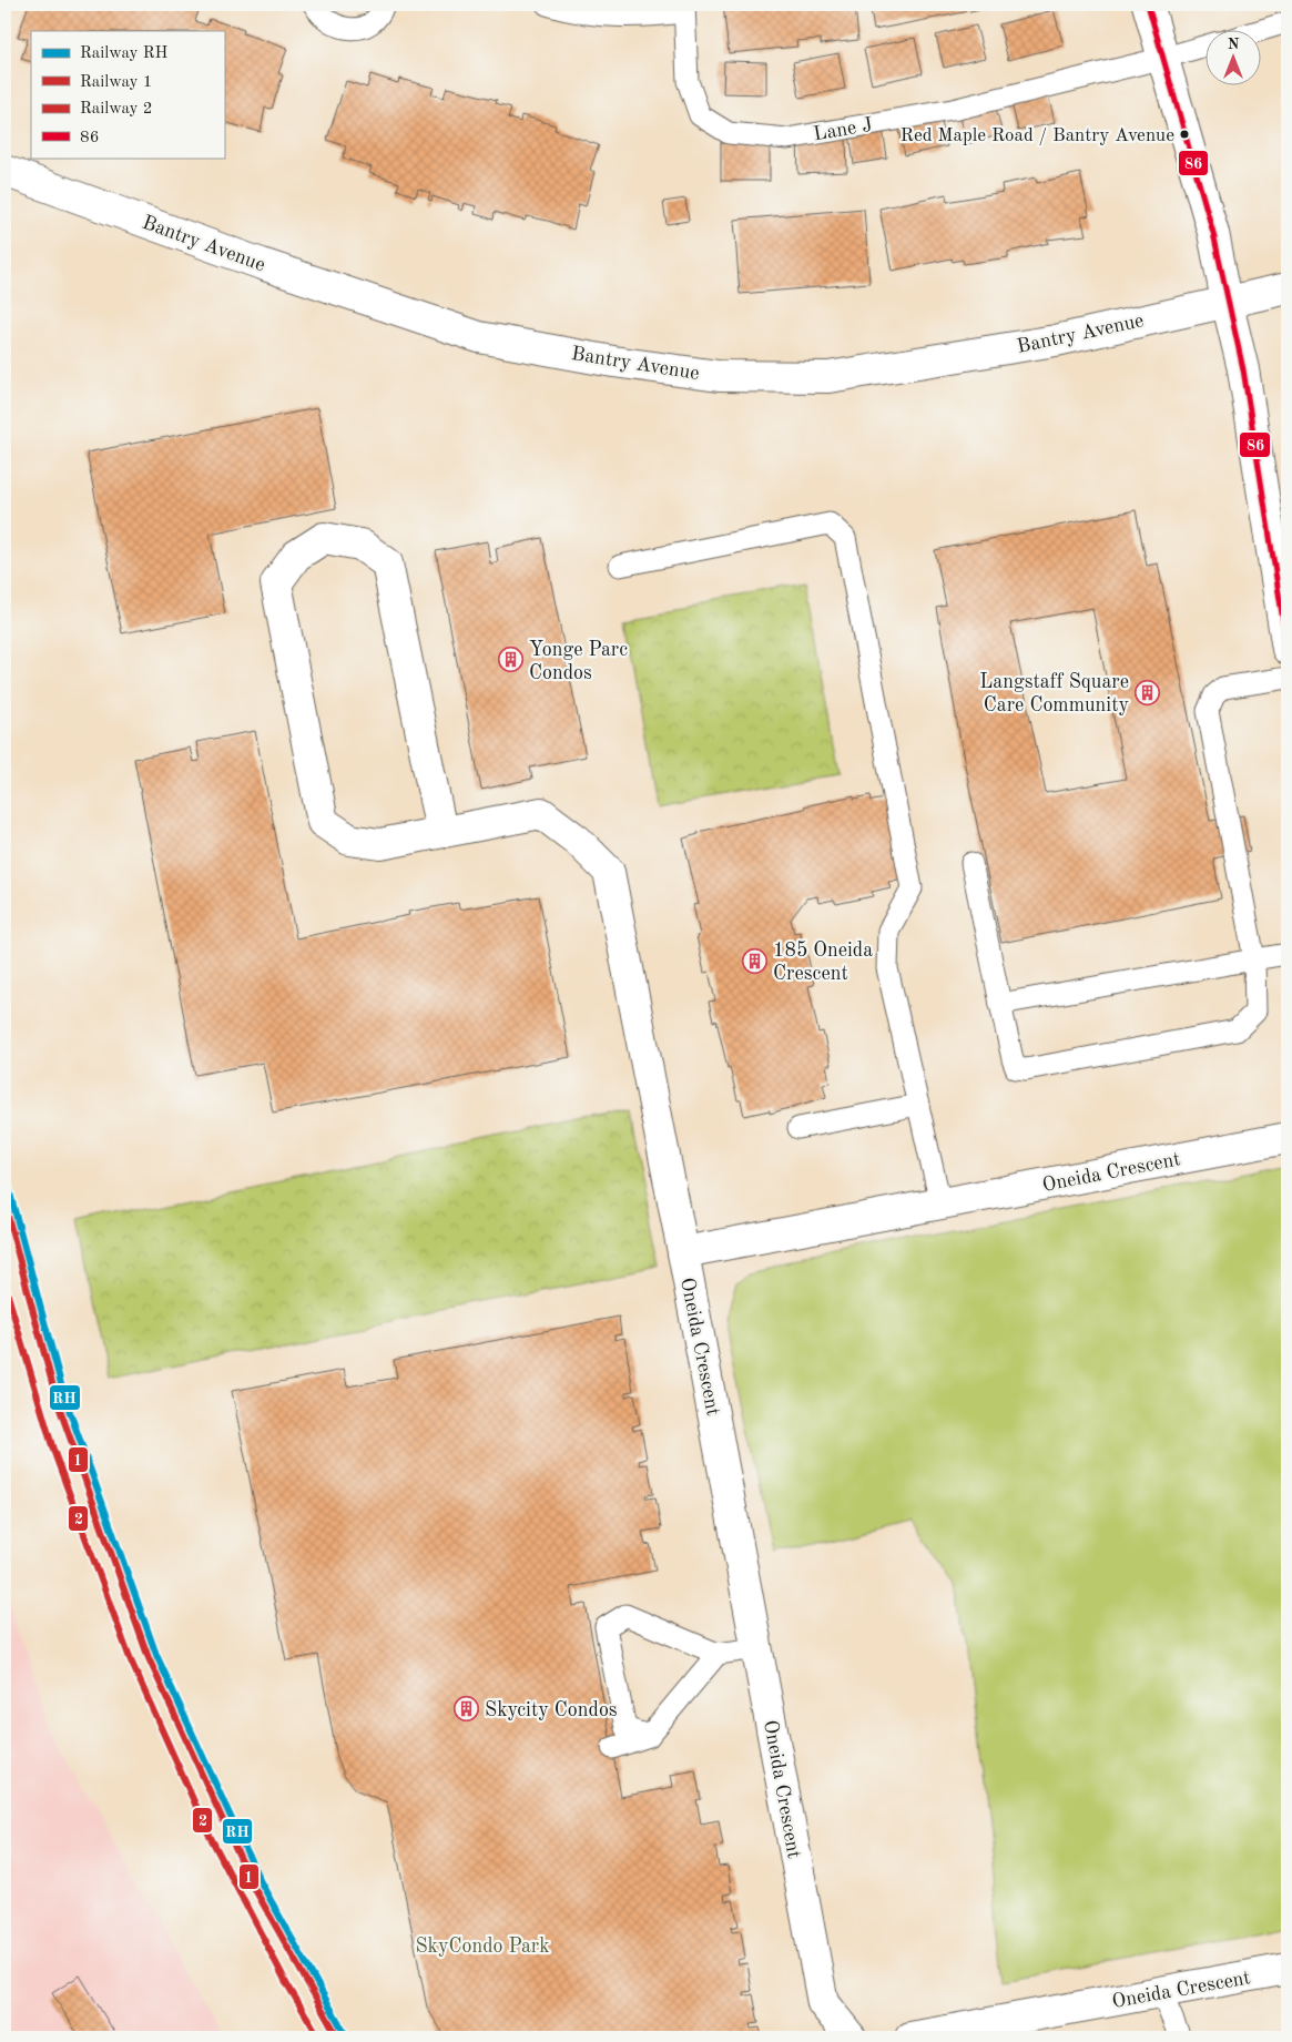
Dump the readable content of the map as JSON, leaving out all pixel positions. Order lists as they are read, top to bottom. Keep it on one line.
{"streets":{"street":["Bantry Avenue","Oneida Crescent"],"lane":["Lane J"]},"parks":["SkyCondo Park"],"places":{"other":["Red Maple Road / Bantry Avenue"],"building":["Yonge Parc Condos","Langstaff Square Care Community","185 Oneida Crescent","Skycity Condos"]},"lines":["transit line 86","rail line RH","rail line 1","rail line 2"],"legend":["Railway RH","Railway 1","Railway 2","86"],"north":"top"}
